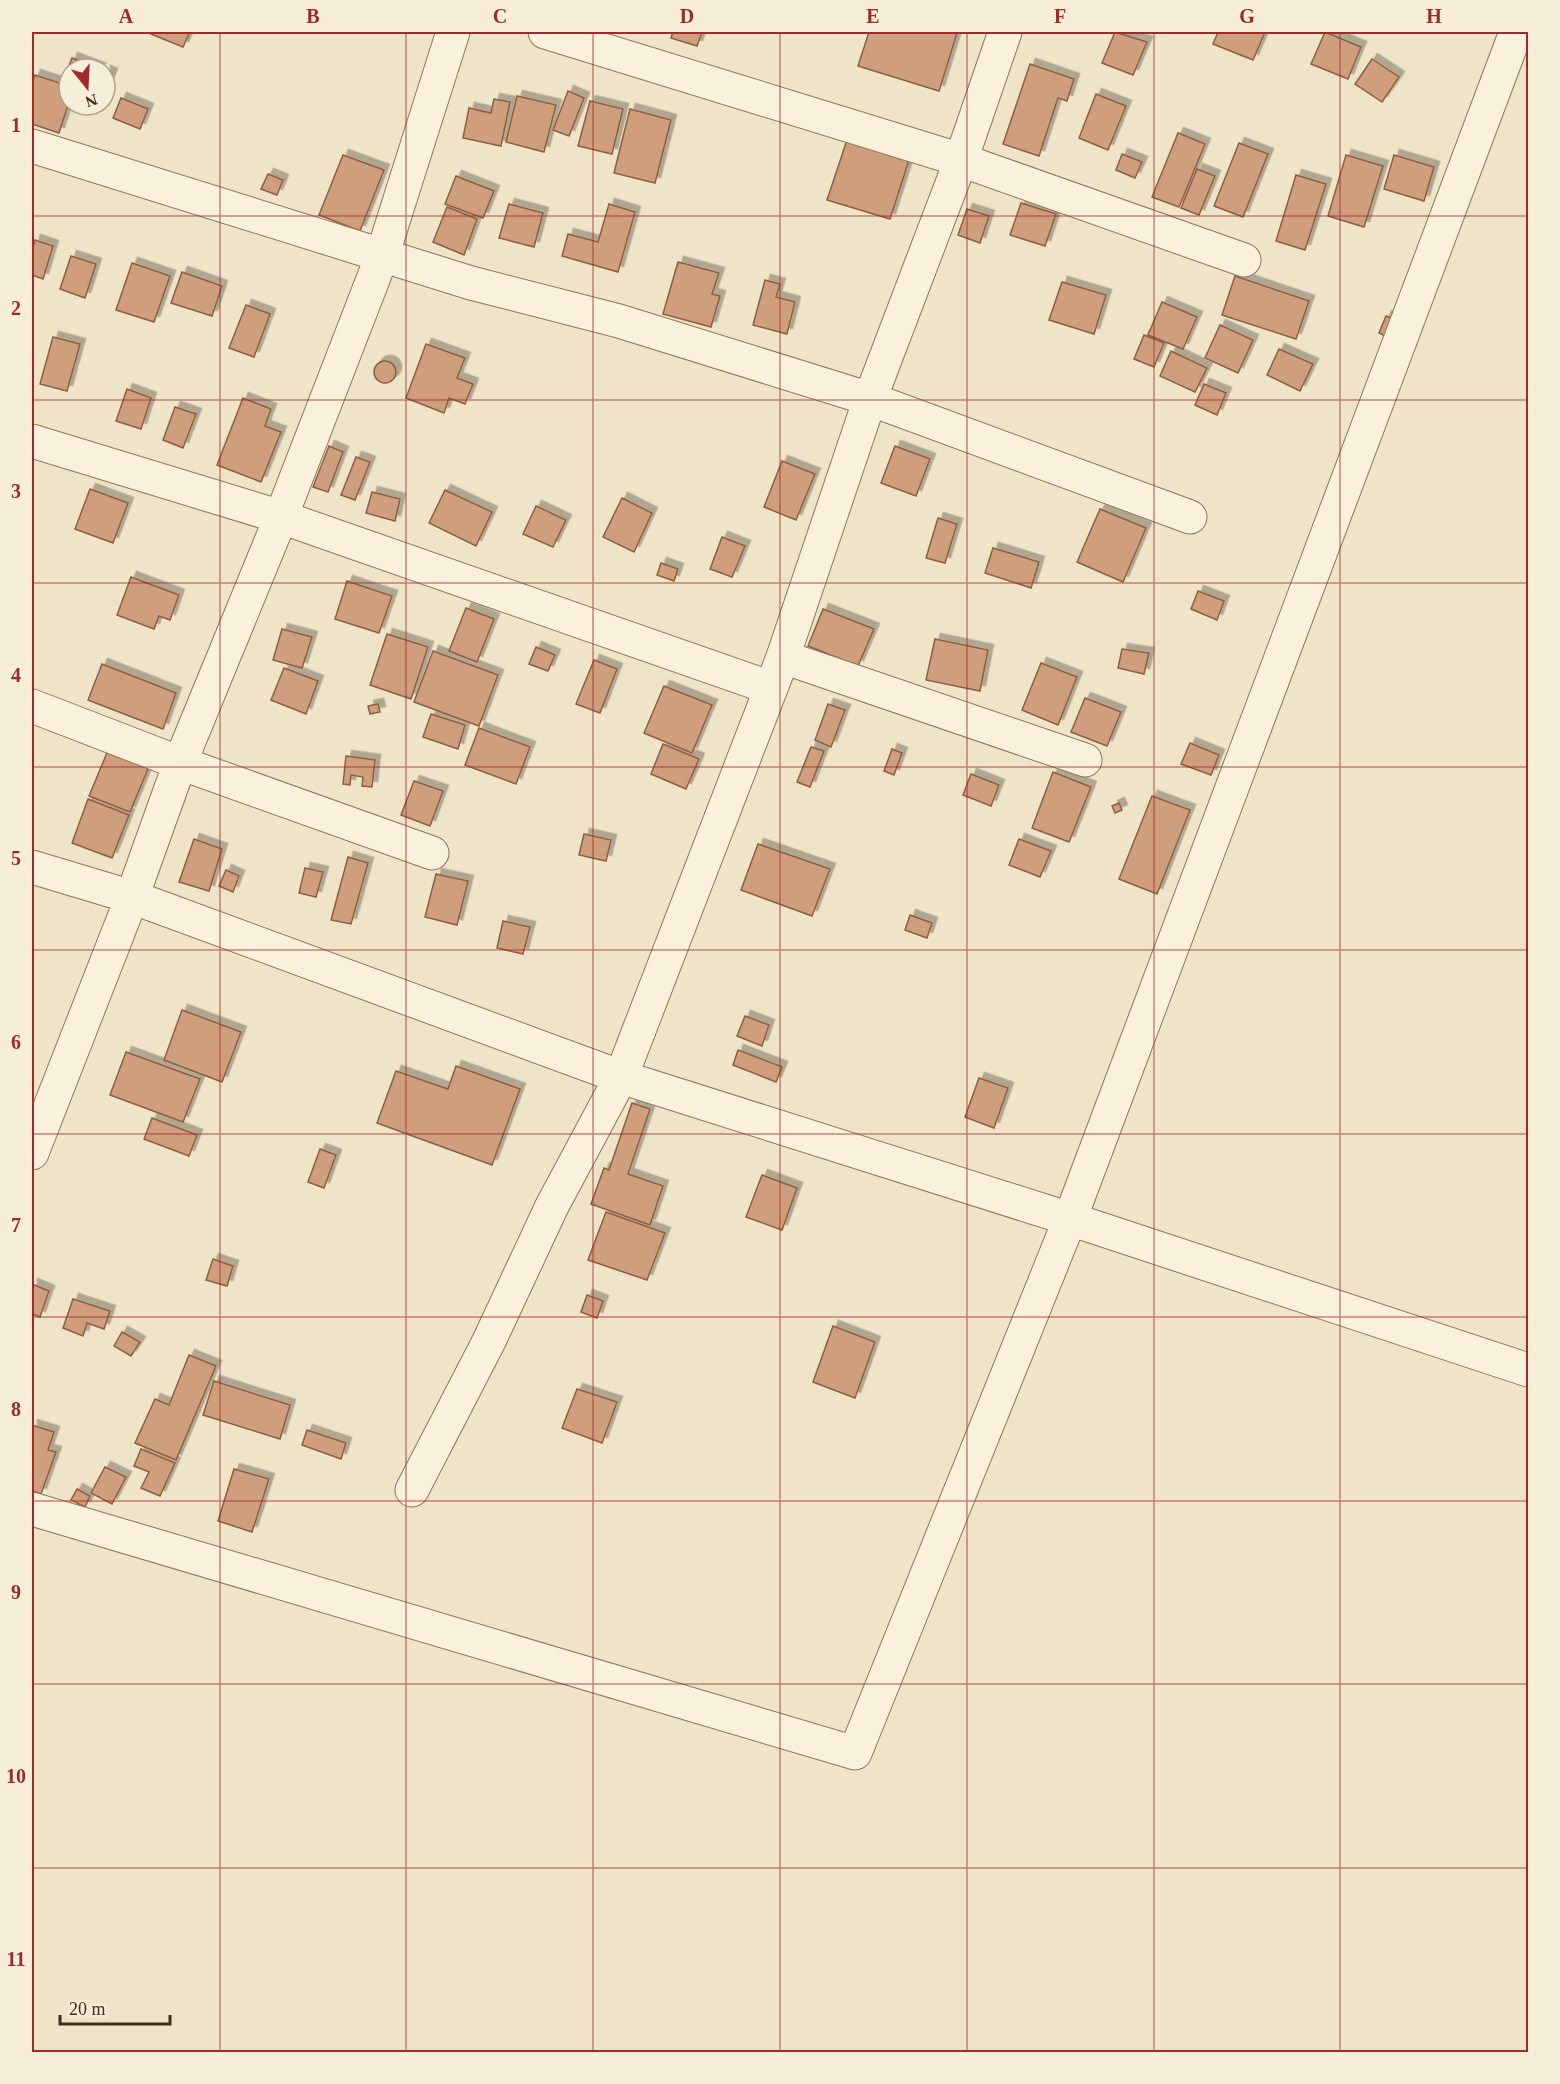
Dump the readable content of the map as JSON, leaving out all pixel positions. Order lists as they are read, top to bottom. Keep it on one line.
{"scale_bar":"20 m","north":"bottom","grid":{"columns":["A","B","C","D","E","F","G","H"],"rows":["1","2","3","4","5","6","7","8","9","10","11"]}}
